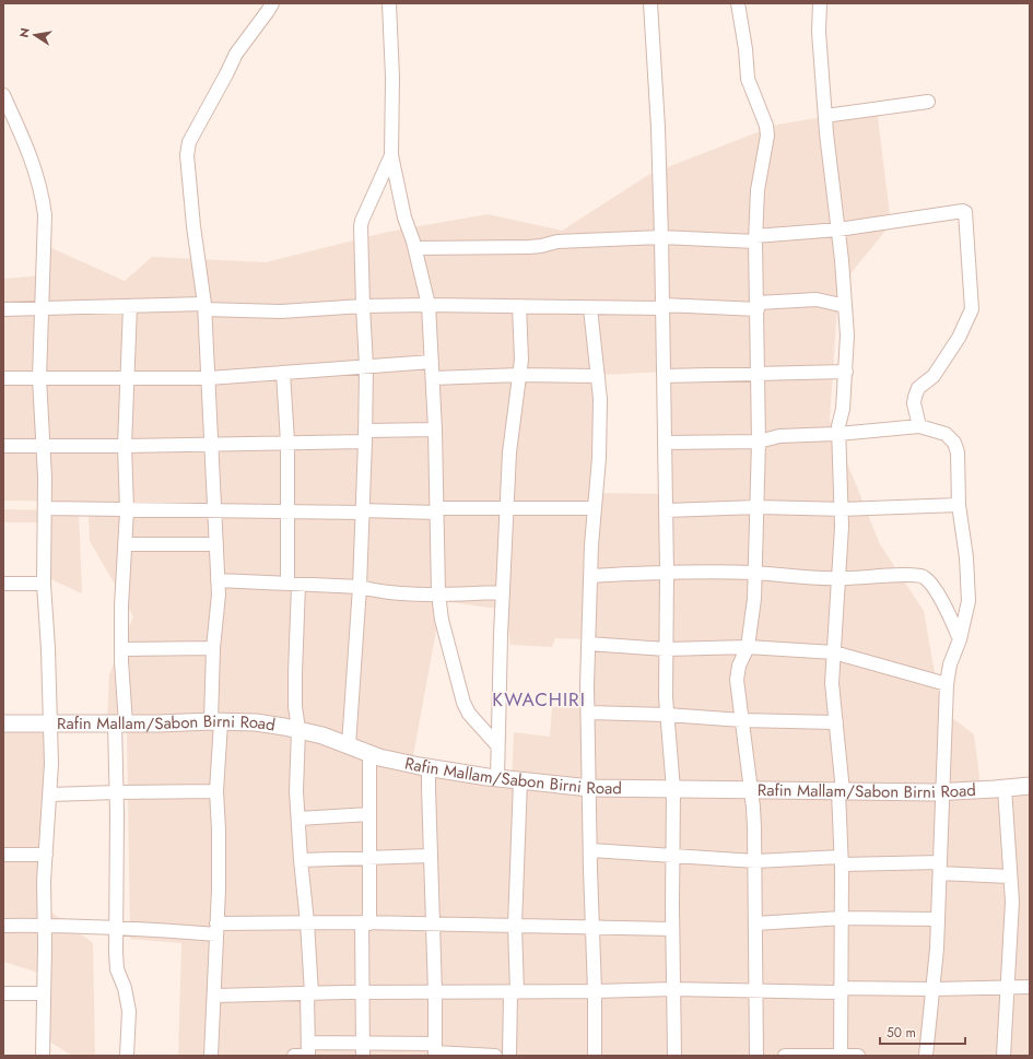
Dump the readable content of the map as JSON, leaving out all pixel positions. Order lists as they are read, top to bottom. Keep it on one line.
{"streets":{"street":["Rafin Mallam/Sabon Birni Road"]},"districts":["KWACHIRI"],"scale_bar":"50 m","north":"left"}
